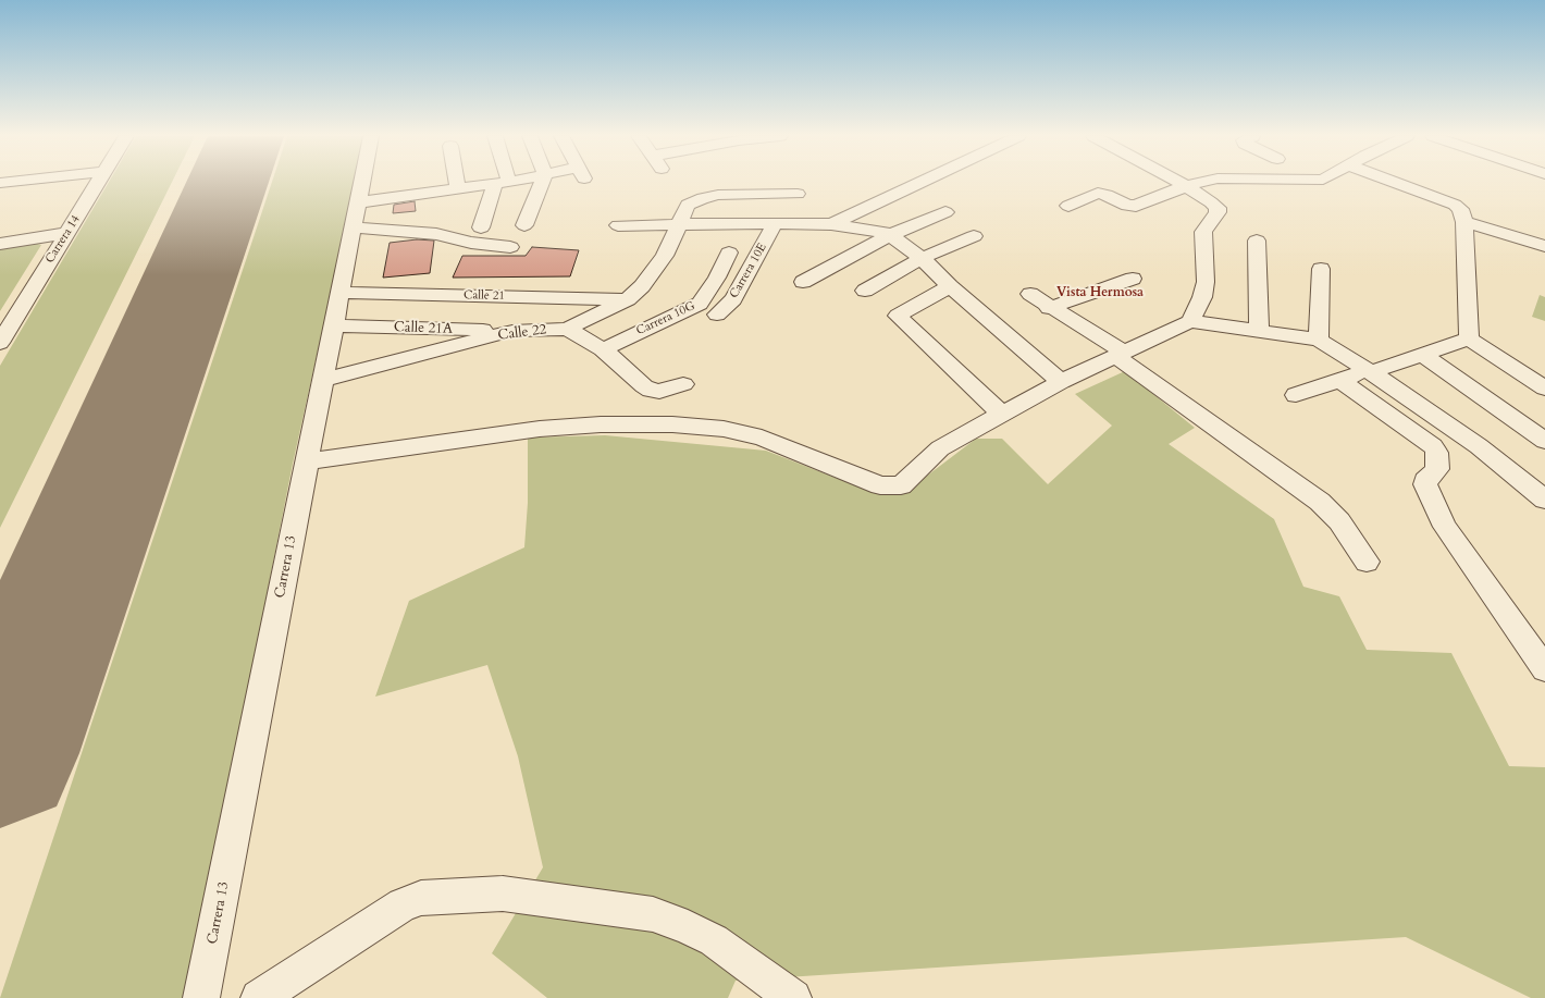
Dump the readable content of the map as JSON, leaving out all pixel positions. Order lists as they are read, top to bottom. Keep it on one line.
{"streets":{"street":["Carrera 14","Carrera 10E","Calle 21","Carrera 10G","Calle 21A","Calle 22","Carrera 13"]},"crossings":[["Calle 21","Calle 22"],["Calle 21","Carrera 13"],["Calle 21A","Calle 22"],["Calle 21A","Carrera 13"],["Calle 22","Carrera 13"]],"districts":["Vista Hermosa"]}
